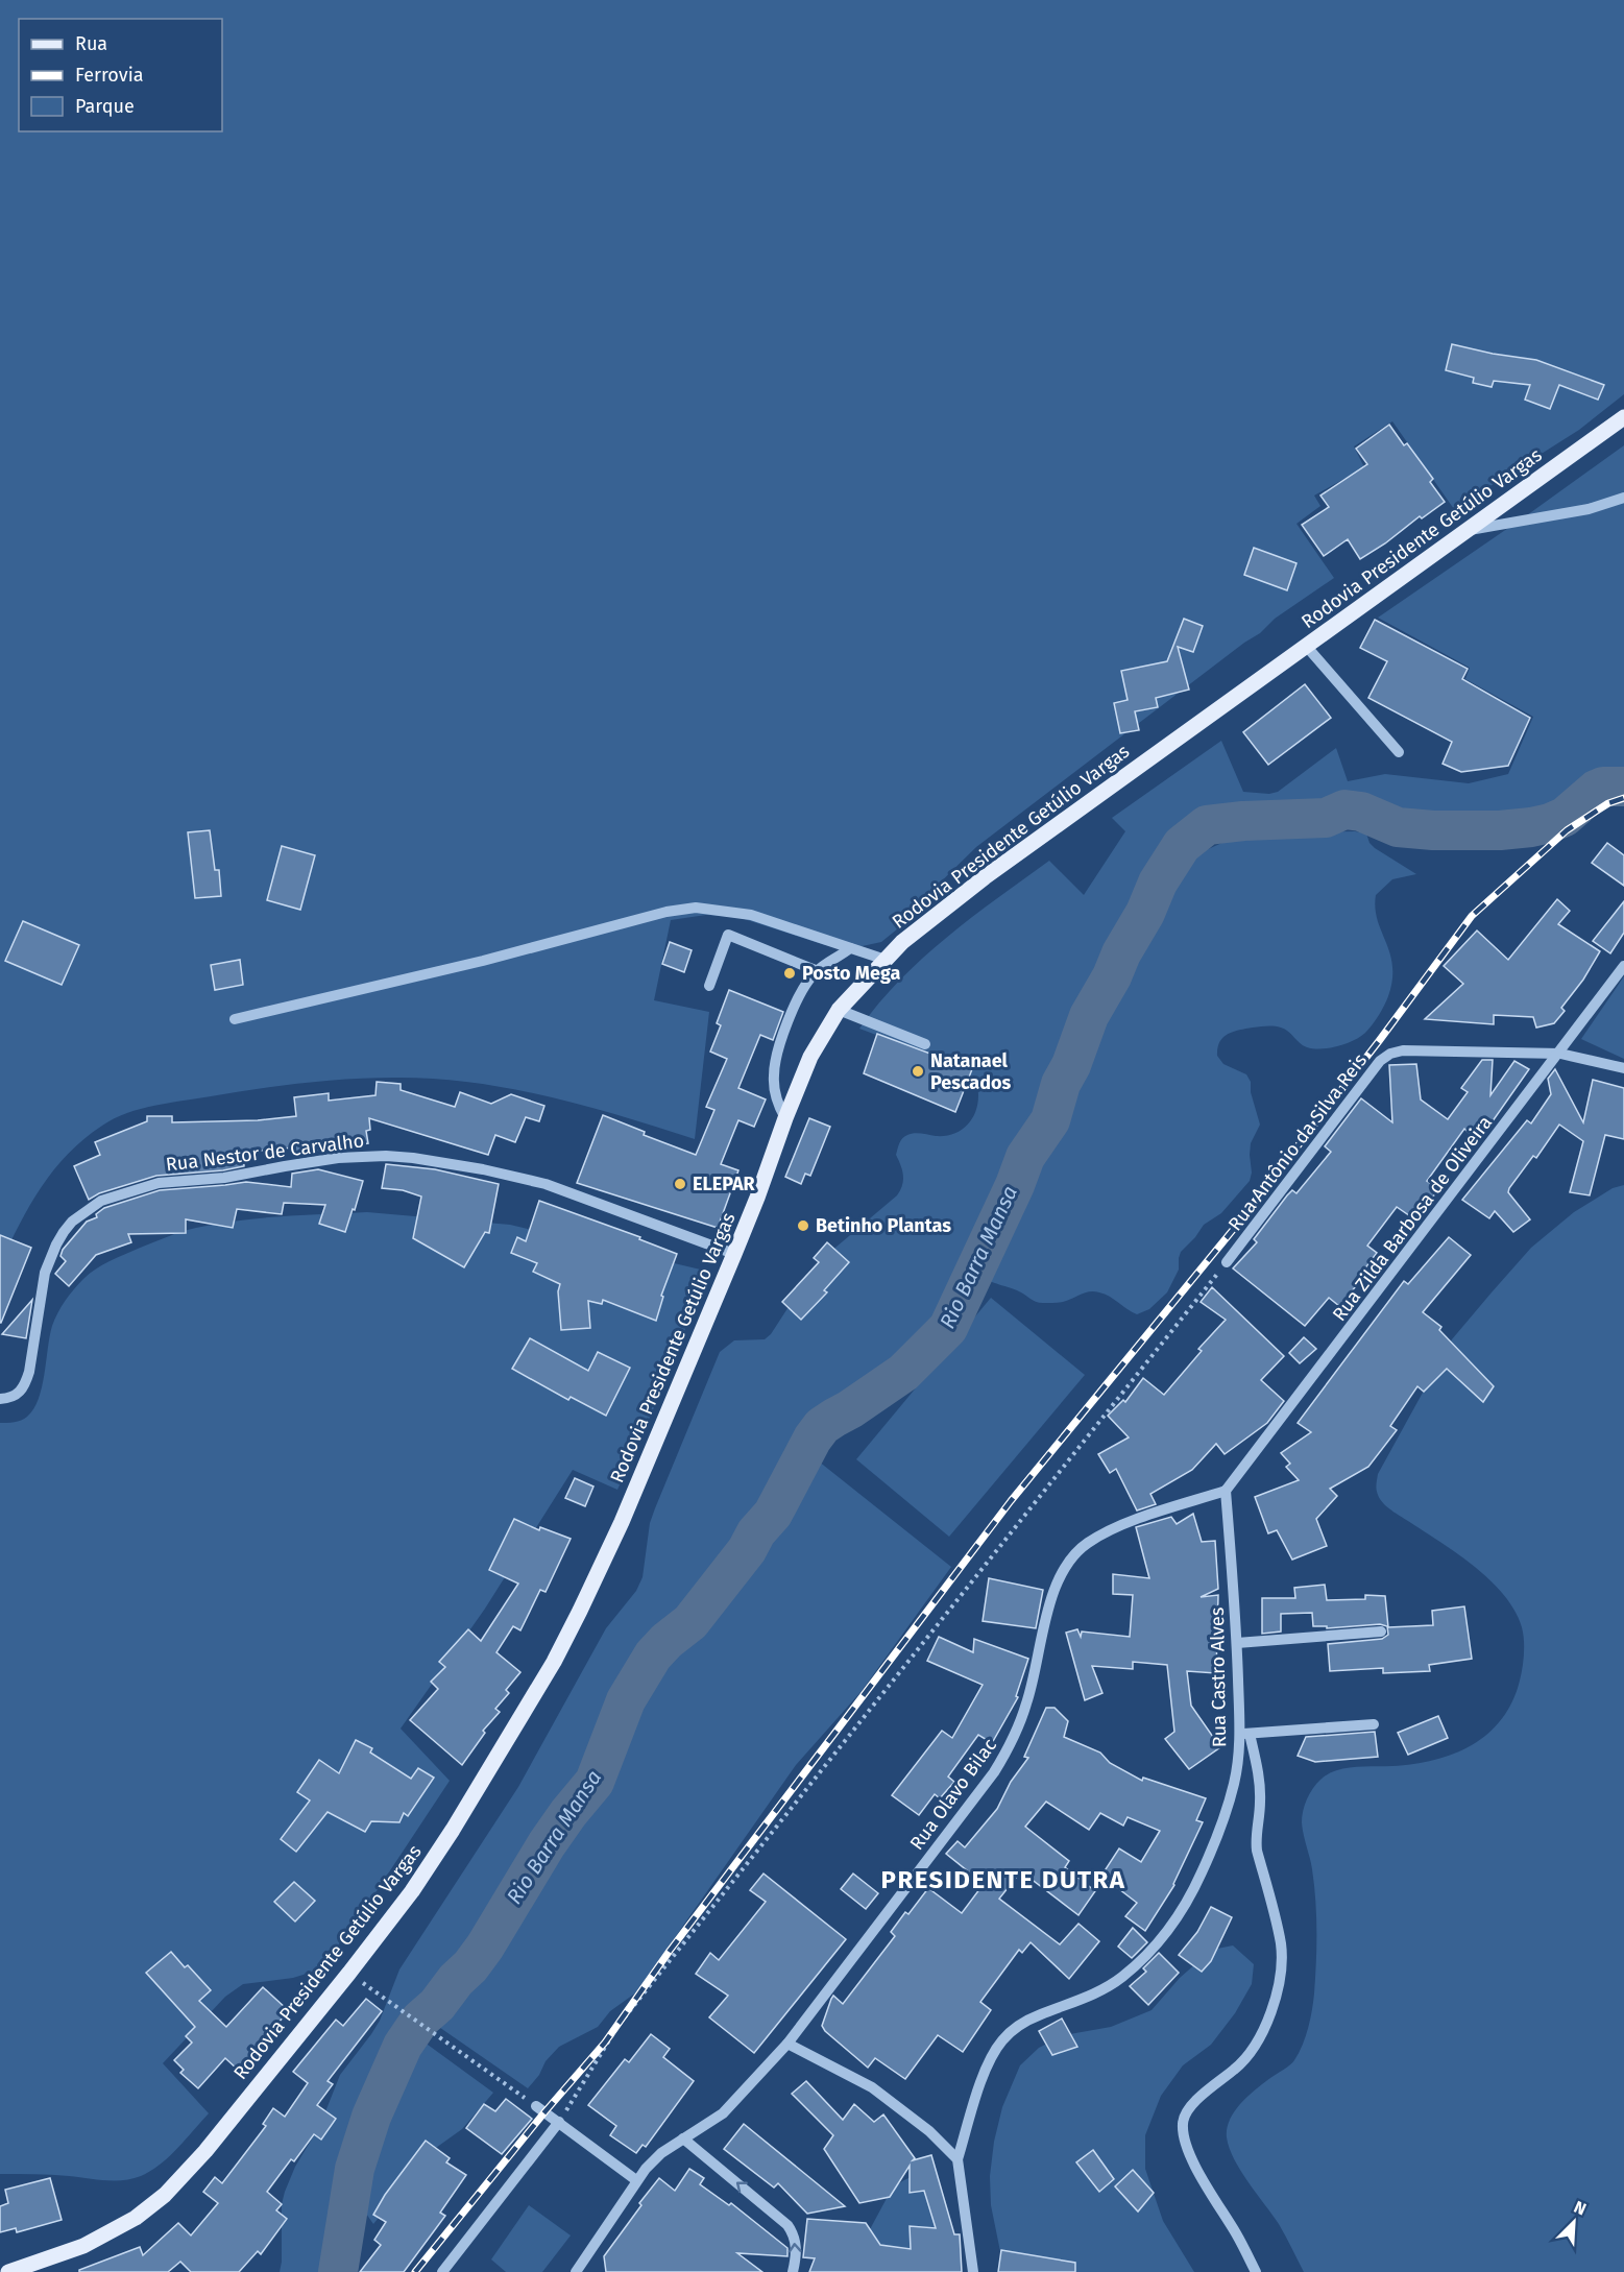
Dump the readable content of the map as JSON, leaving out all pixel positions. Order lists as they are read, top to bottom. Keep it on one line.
{"streets":{"main road":["Rodovia Presidente Getúlio Vargas"],"street":["Rua Antônio da Silva Reis","Rua Nestor de Carvalho","Rua Zilda Barbosa de Oliveira","Rua Castro Alves","Rua Olavo Bilac"]},"crossings":[["Rodovia Presidente Getúlio Vargas","Rua Nestor de Carvalho"],["Rua Antônio da Silva Reis","Rua Zilda Barbosa de Oliveira"],["Rua Zilda Barbosa de Oliveira","Rua Castro Alves"],["Rua Zilda Barbosa de Oliveira","Rua Olavo Bilac"],["Rua Castro Alves","Rua Olavo Bilac"]],"districts":["PRESIDENTE DUTRA"],"water":["Rio Barra Mansa"],"places":["Posto Mega","Natanael Pescados","ELEPAR","Betinho Plantas"],"legend":["Rua","Ferrovia","Parque"],"north":"top right"}
